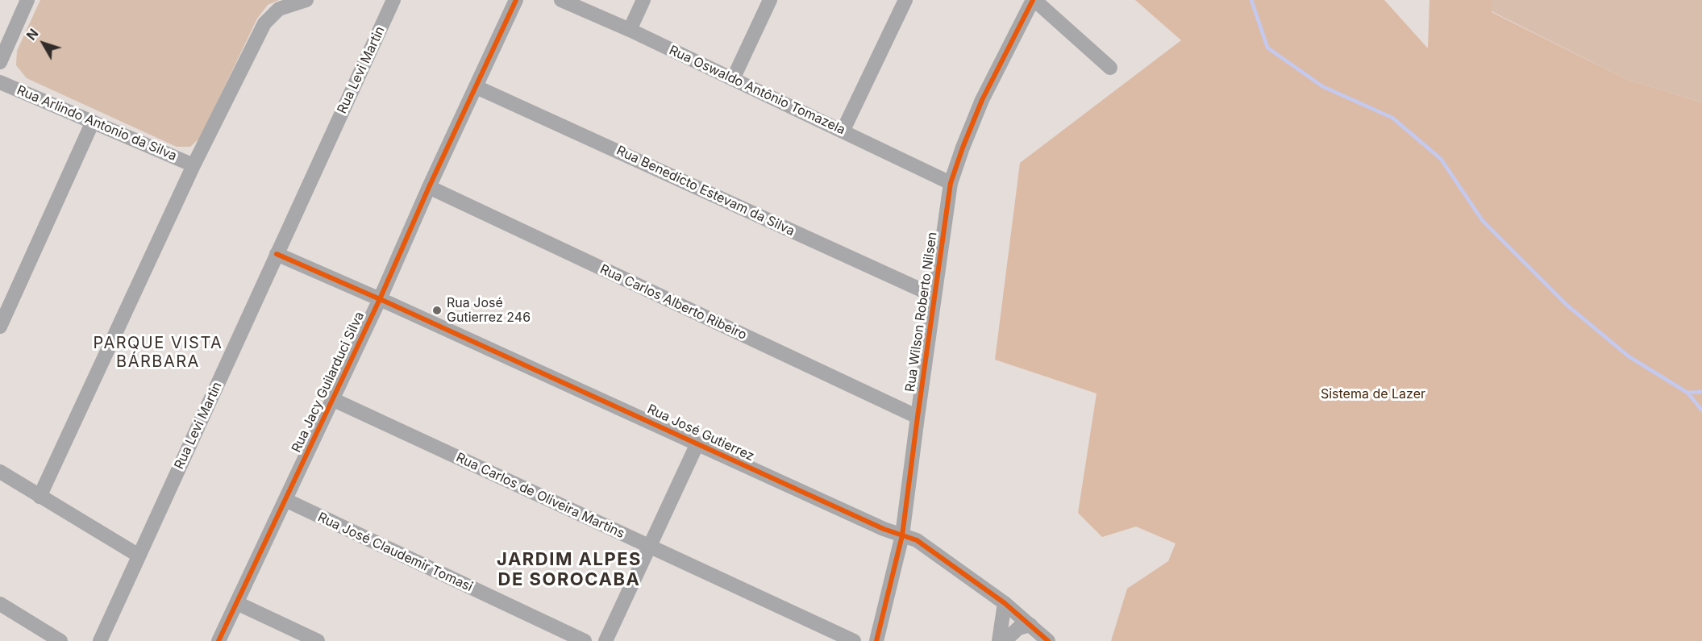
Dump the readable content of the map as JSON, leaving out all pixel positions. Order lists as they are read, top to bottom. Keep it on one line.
{"streets":{"street":["Rua Levi Martin","Rua Oswaldo Antônio Tomazela","Rua Arlindo Antonio da Silva","Rua Benedicto Estevam da Silva","Rua Carlos Alberto Ribeiro","Rua Wilson Roberto Nilsen","Rua Jacy Guilarduci Silva","Rua José Gutierrez","Rua Carlos de Oliveira Martins","Rua José Claudemir Tomasi"]},"crossings":[["Rua Levi Martin","Rua José Gutierrez"],["Rua Oswaldo Antônio Tomazela","Rua Wilson Roberto Nilsen"],["Rua Benedicto Estevam da Silva","Rua Wilson Roberto Nilsen"],["Rua Benedicto Estevam da Silva","Rua Jacy Guilarduci Silva"],["Rua Carlos Alberto Ribeiro","Rua Wilson Roberto Nilsen"],["Rua Carlos Alberto Ribeiro","Rua Jacy Guilarduci Silva"],["Rua Wilson Roberto Nilsen","Rua José Gutierrez"],["Rua Jacy Guilarduci Silva","Rua José Gutierrez"],["Rua Jacy Guilarduci Silva","Rua Carlos de Oliveira Martins"],["Rua Jacy Guilarduci Silva","Rua José Claudemir Tomasi"]],"districts":["PARQUE VISTA BÁRBARA","JARDIM ALPES DE SOROCABA"],"parks":["Sistema de Lazer"],"places":["Rua José Gutierrez 246"],"north":"top left"}
